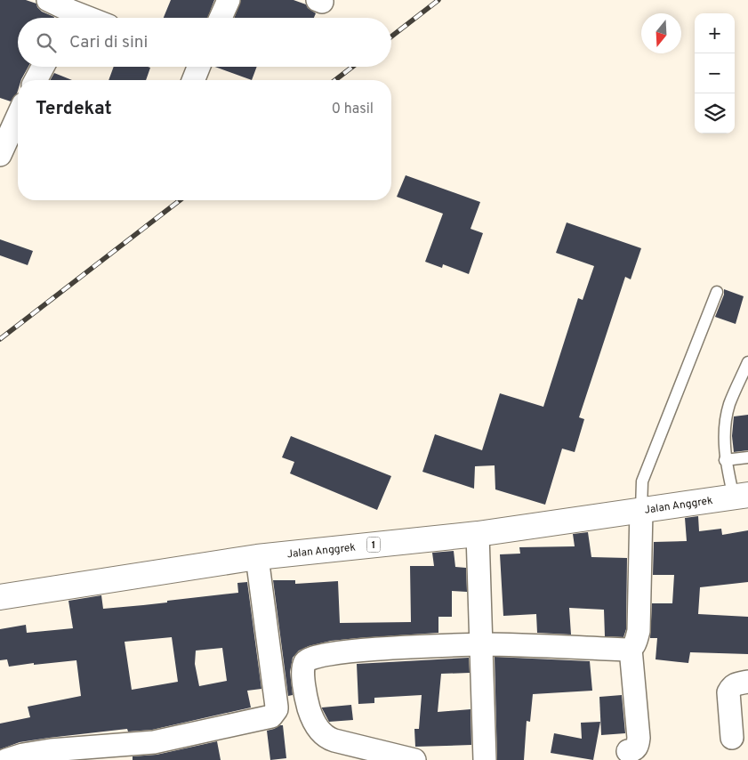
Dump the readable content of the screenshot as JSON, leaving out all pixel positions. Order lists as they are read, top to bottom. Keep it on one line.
{"streets":{"highway":["Jalan Anggrek","1"]},"north":"bottom","page":{"map_buttons":["+","−"],"search":"Cari di sini","heading":["Terdekat","0 hasil"]}}
